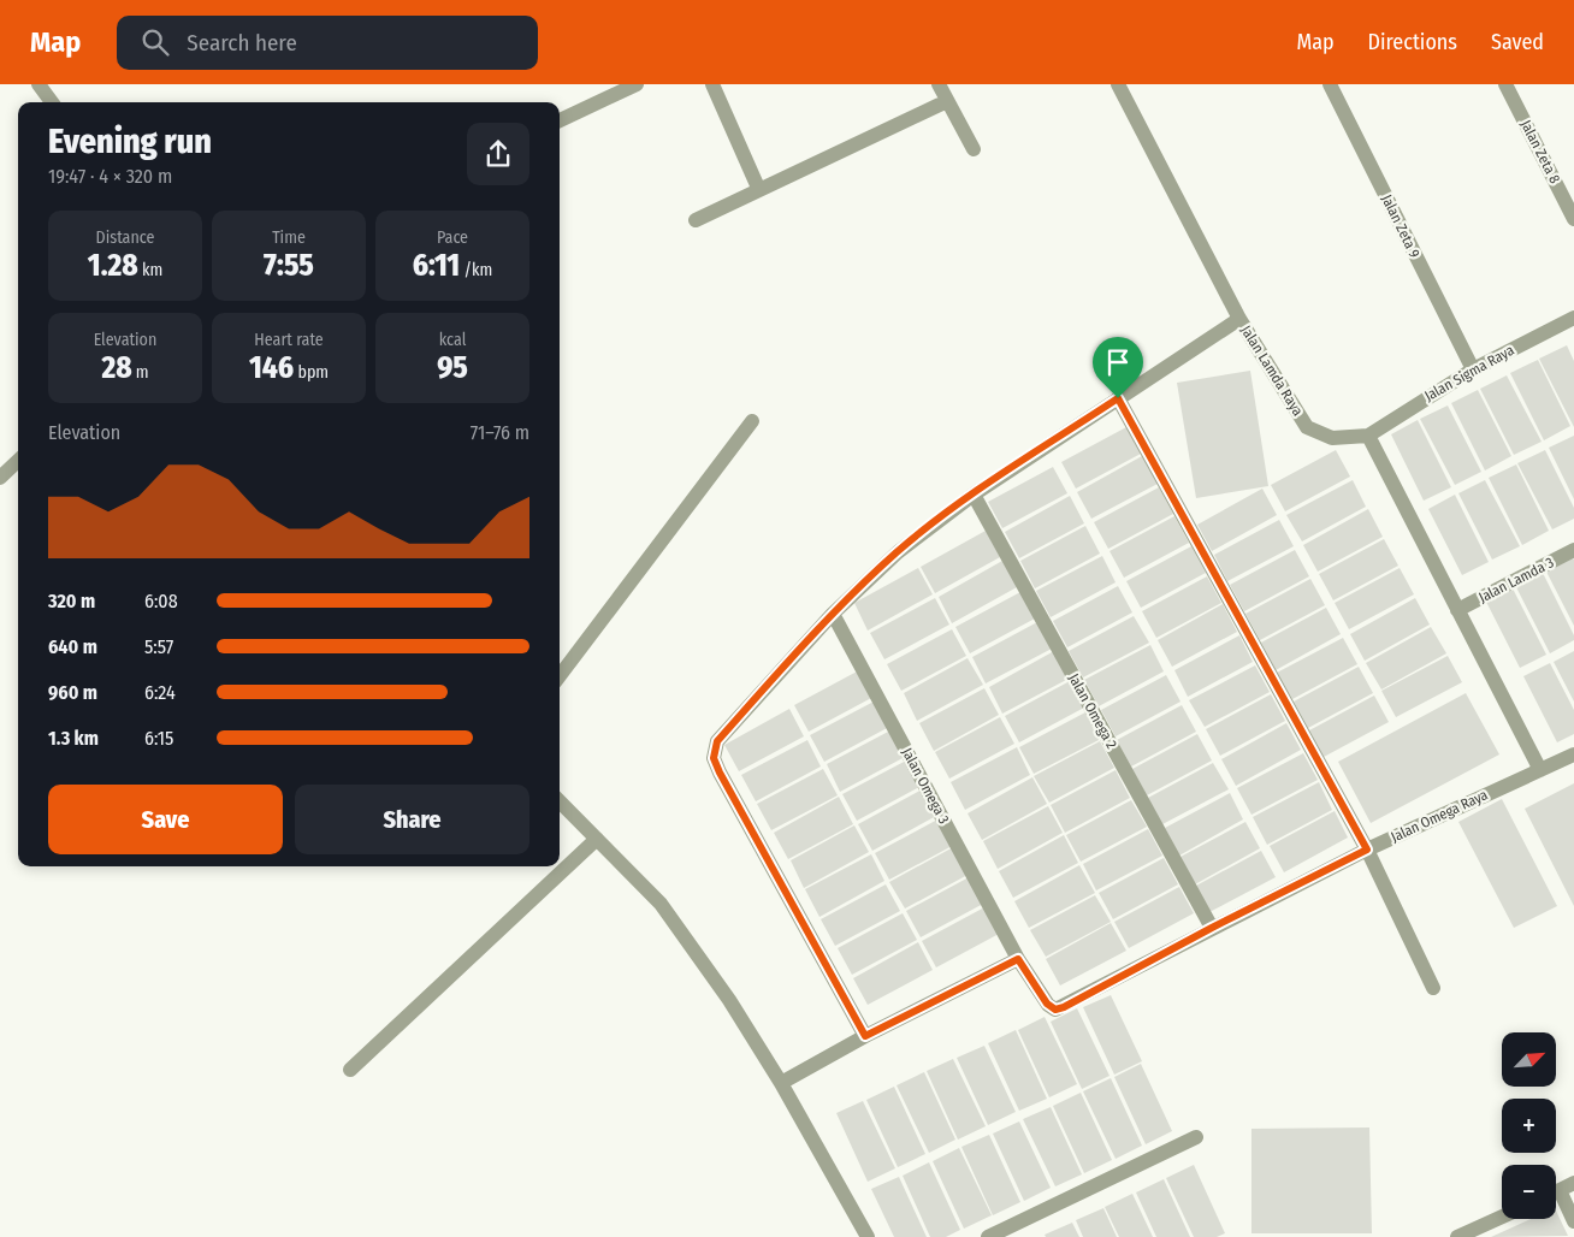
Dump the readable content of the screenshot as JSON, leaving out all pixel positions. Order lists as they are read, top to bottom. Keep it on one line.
{"streets":{"street":["Jalan Zeta 8","Jalan Zeta 9","Jalan Lamda Raya","Jalan Sigma Raya","Jalan Lamda 3","Jalan Omega 2","Jalan Omega 3","Jalan Omega Raya"]},"crossings":[["Jalan Zeta 9","Jalan Sigma Raya"],["Jalan Lamda Raya","Jalan Sigma Raya"],["Jalan Omega 2","Jalan Omega Raya"],["Jalan Omega 3","Jalan Omega Raya"]],"north":"top right","page":{"header":"Map","search":"Search here","nav":["Map","Directions","Saved"],"heading":["Evening run","19:47 · 4 × 320 m"],"stats":[["Distance","1.28 km"],["Time","7:55"],["Pace","6:11 /km"],["Elevation","28 m"],["Heart rate","146 bpm"],["kcal","95"]],"chart":["Elevation","71–76 m"],"list":[{"name":"320 m","note":"6:08"},{"name":"640 m","note":"5:57"},{"name":"960 m","note":"6:24"},{"name":"1.3 km","note":"6:15"}],"buttons":["Save","Share"],"map_buttons":["+","−"]}}
